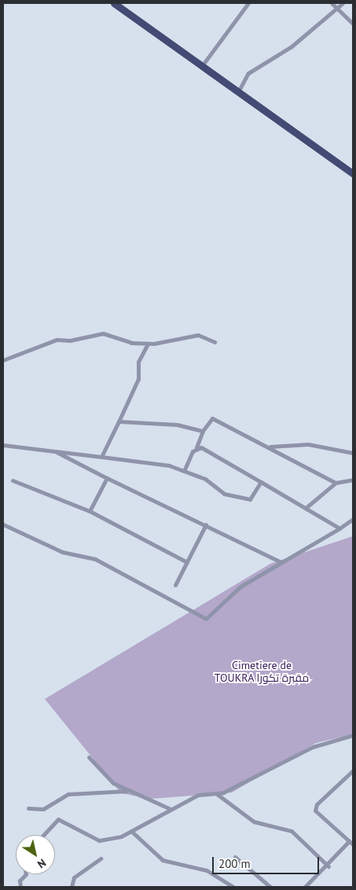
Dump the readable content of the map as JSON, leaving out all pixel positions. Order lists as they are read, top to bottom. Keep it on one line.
{"parks":["Cimetiere de TOUKRA مقبرة تكورا"],"scale_bar":"200 m","north":"bottom right"}
